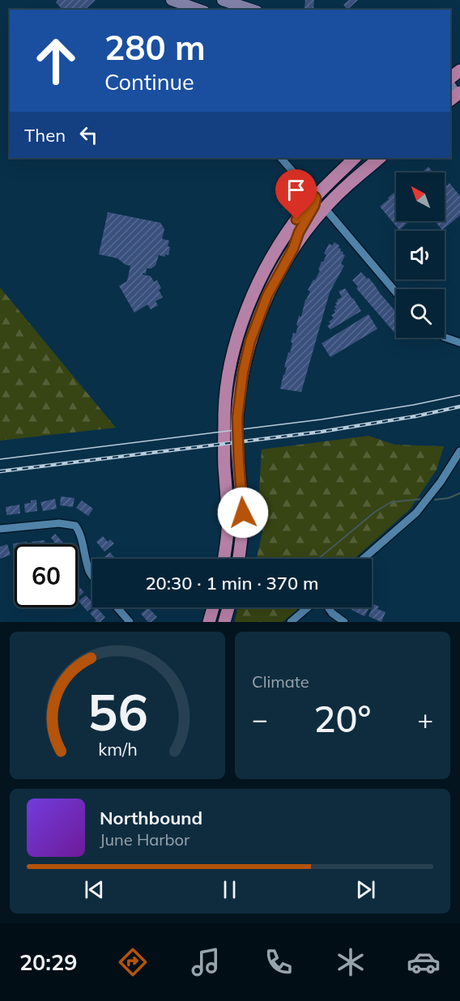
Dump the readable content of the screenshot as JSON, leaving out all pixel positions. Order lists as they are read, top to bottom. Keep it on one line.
{"north":"top left","page":{"turn":["280 m","Continue"],"then":"Then","limit":"60","trip":"20:30 · 1 min · 370 m","tile":"Climate","heat":["−","20°","+"],"song":["Northbound","June Harbor"],"tabs":"20:29","gauge":["56","km/h"]}}
